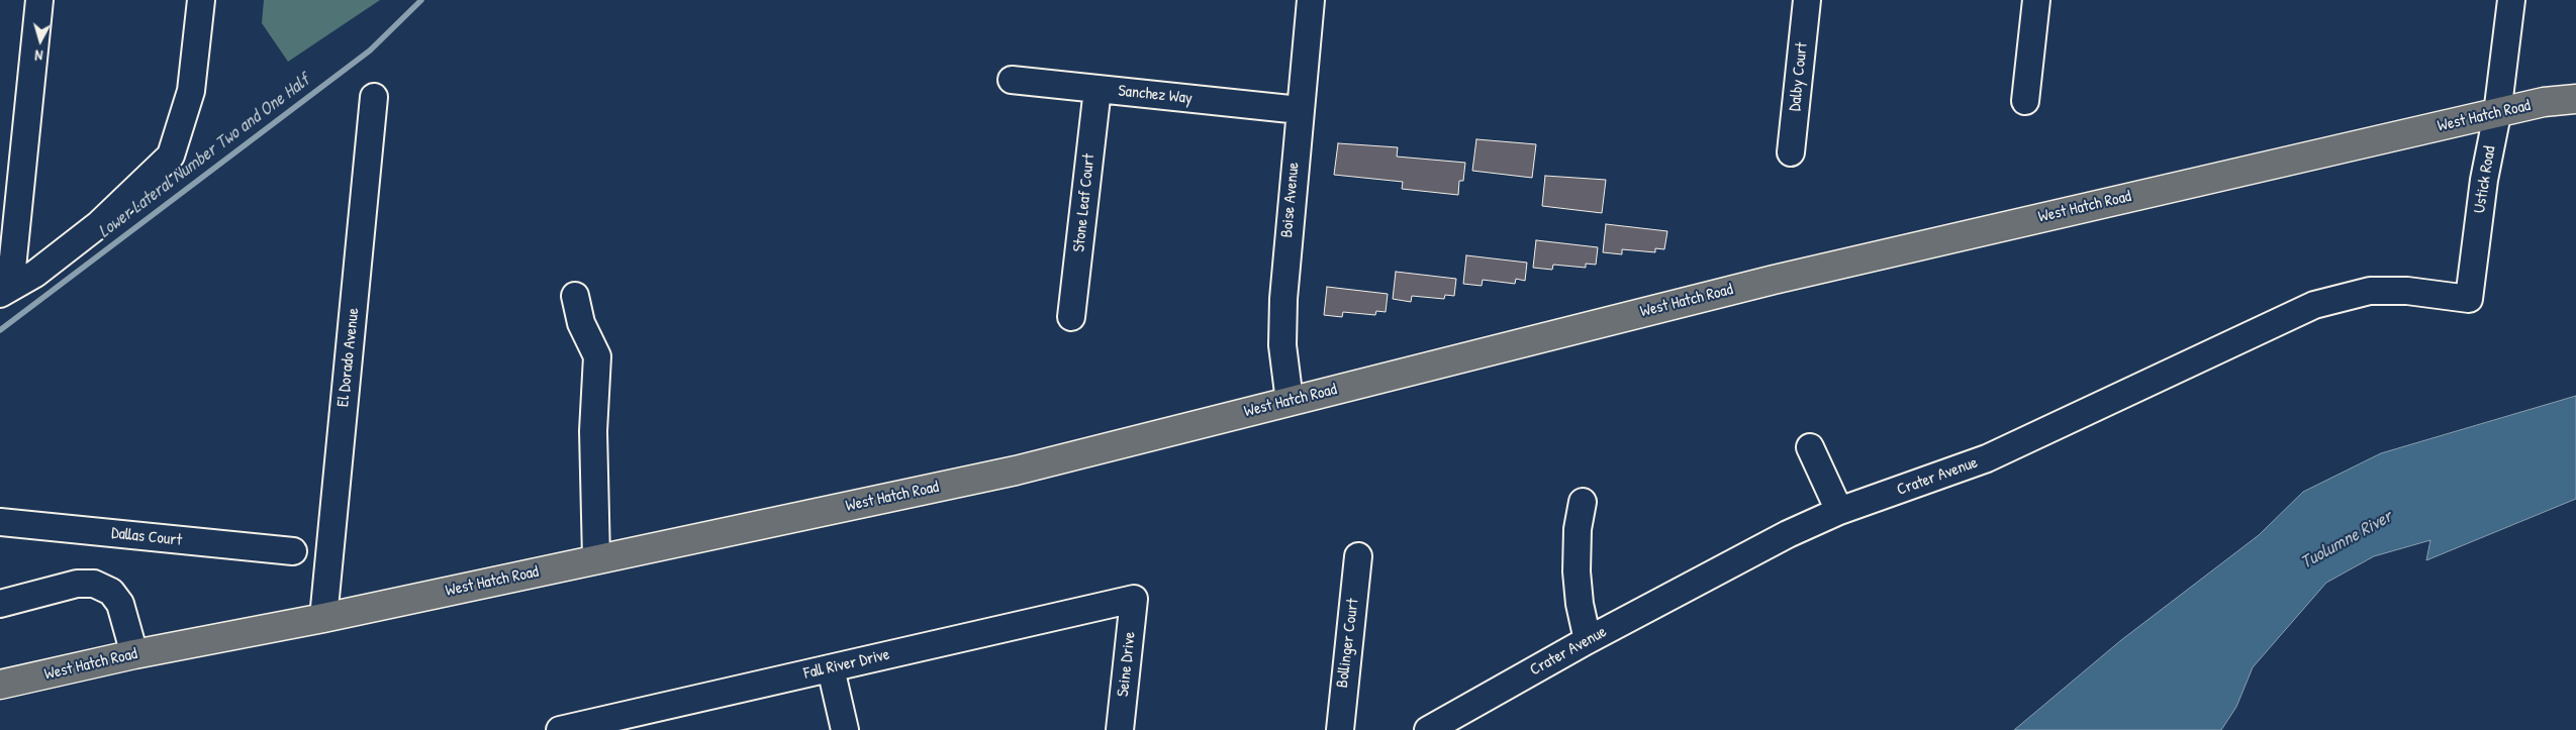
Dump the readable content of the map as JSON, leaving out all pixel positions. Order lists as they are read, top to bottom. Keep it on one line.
{"streets":{"main road":["West Hatch Road"],"street":["Dalby Court","Sanchez Way","Ustick Road","Boise Avenue","Stone Leaf Court","El Dorado Avenue","Crater Avenue","Dallas Court","Bollinger Court","Fall River Drive","Seine Drive"]},"crossings":[["Sanchez Way","Boise Avenue"],["Sanchez Way","Stone Leaf Court"],["West Hatch Road","Ustick Road"],["West Hatch Road","Boise Avenue"],["West Hatch Road","El Dorado Avenue"],["Ustick Road","Crater Avenue"],["Fall River Drive","Seine Drive"]],"water":["Lower Lateral Number Two and One Half","Tuolumne River"],"north":"bottom"}
